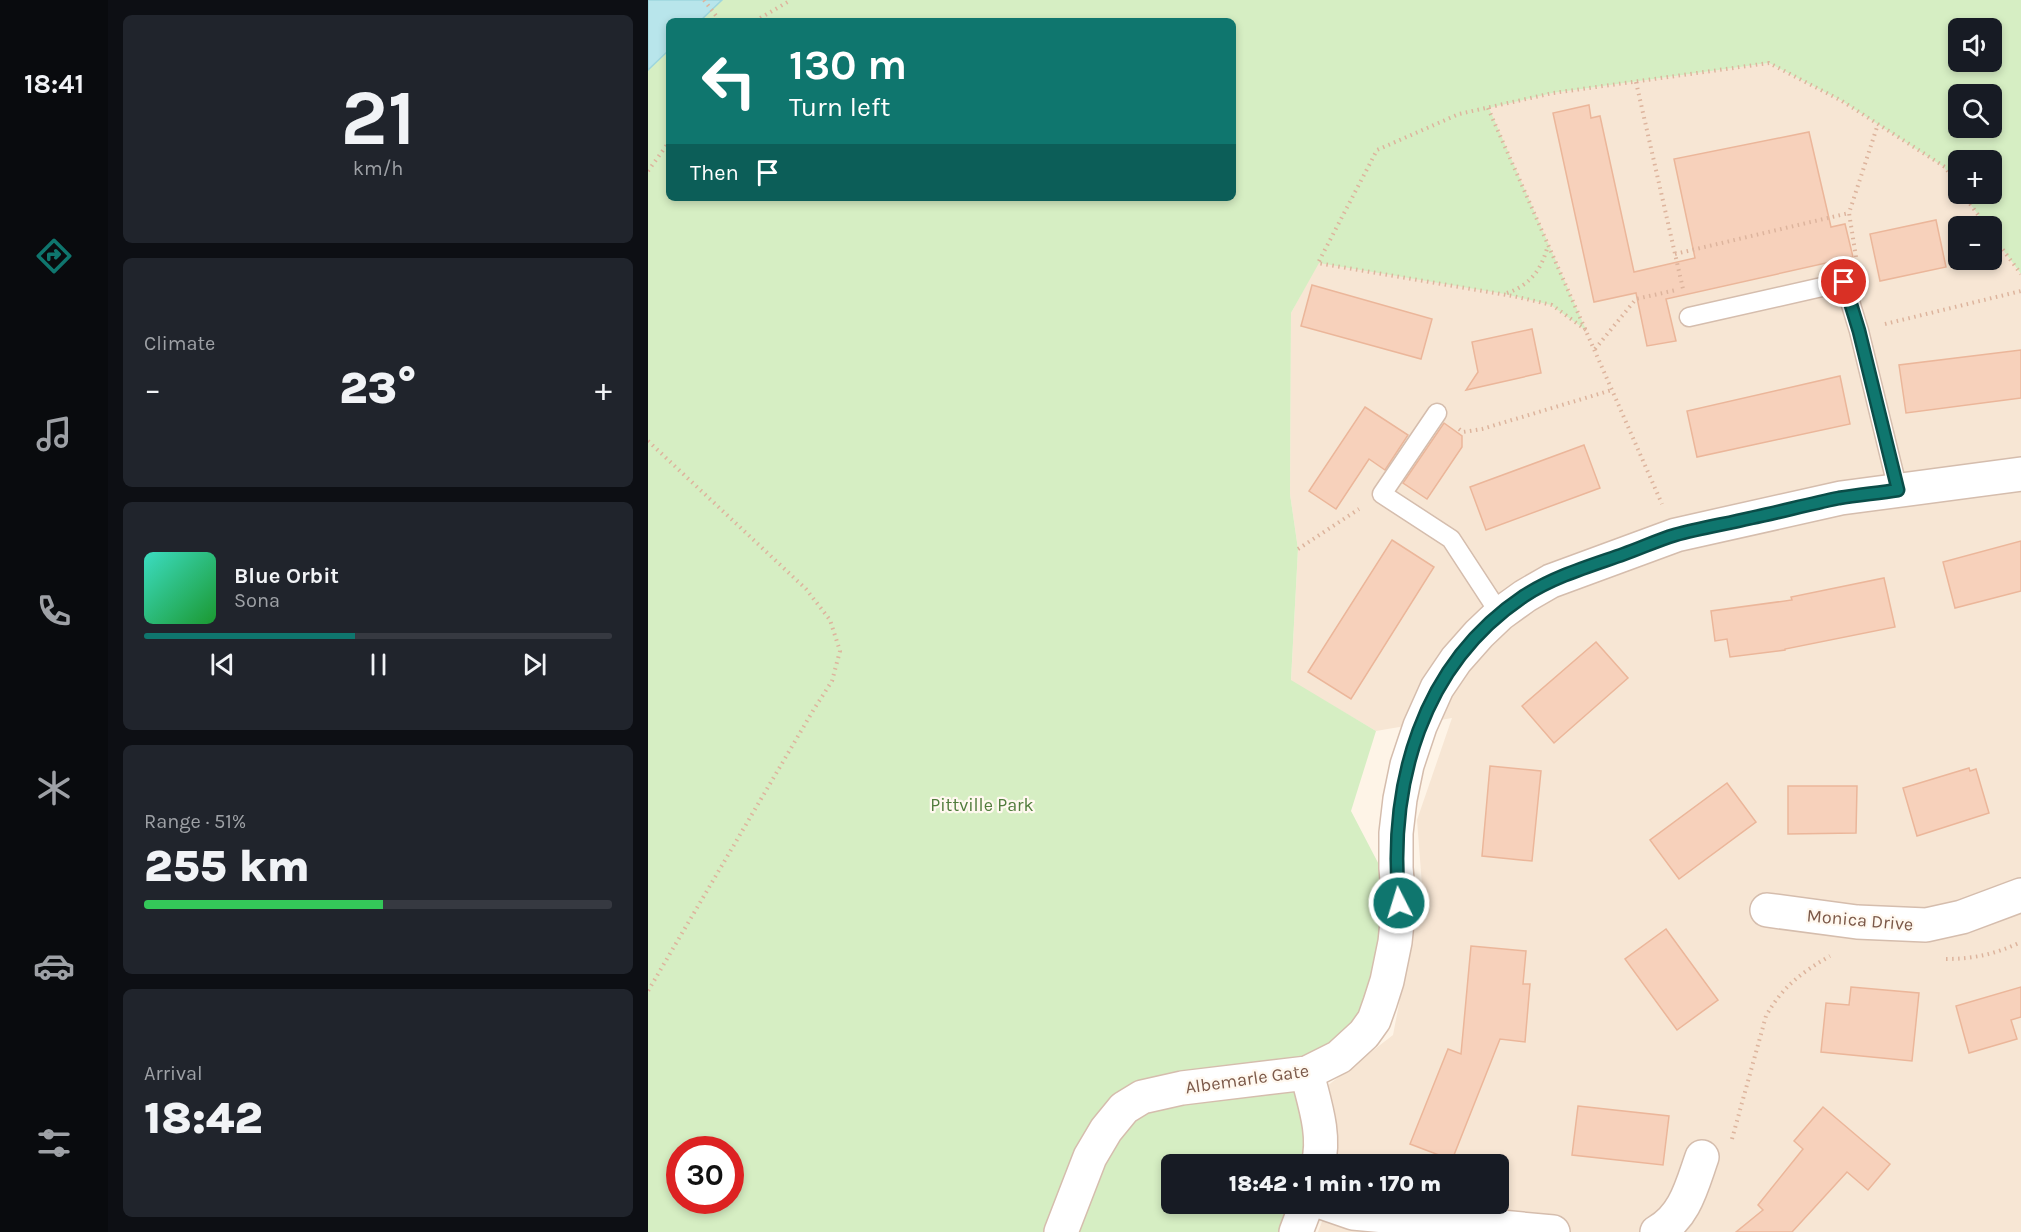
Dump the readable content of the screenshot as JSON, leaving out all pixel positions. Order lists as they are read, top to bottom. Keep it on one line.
{"streets":{"street":["Monica Drive","Albemarle Gate"]},"parks":["Pittville Park"],"page":{"tabs":"18:41","tile":[["21","km/h"],"Climate",["Range · 51%","255 km"],["Arrival","18:42"]],"map_buttons":["+","−"],"turn":["130 m","Turn left"],"then":"Then","heat":["−","23°","+"],"song":["Blue Orbit","Sona"],"limit":"30","trip":"18:42 · 1 min · 170 m"}}
